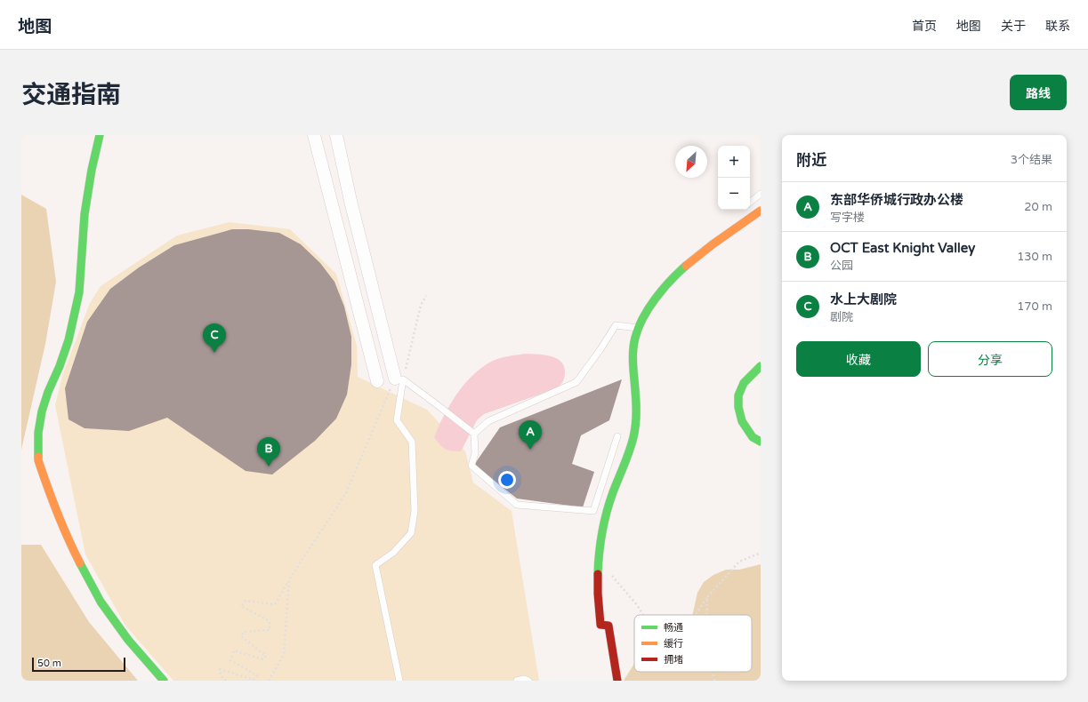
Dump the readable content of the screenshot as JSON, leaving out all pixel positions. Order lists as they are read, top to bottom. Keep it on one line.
{"legend":["畅通","缓行","拥堵"],"scale_bar":"50 m","north":"bottom left","page":{"header":"地图","nav":["首页","地图","关于","联系"],"title":"交通指南","buttons":["路线",["收藏","分享"]],"heading":["附近","3个结果"],"map_buttons":["+","−"],"list":[{"mark":"A","name":"东部华侨城行政办公楼","note":"写字楼","value":"20 m"},{"mark":"B","name":"OCT East Knight Valley","note":"公园","value":"130 m"},{"mark":"C","name":"水上大剧院","note":"剧院","value":"170 m"}],"pins":["C","A","B"],"scale":"50 m"}}
